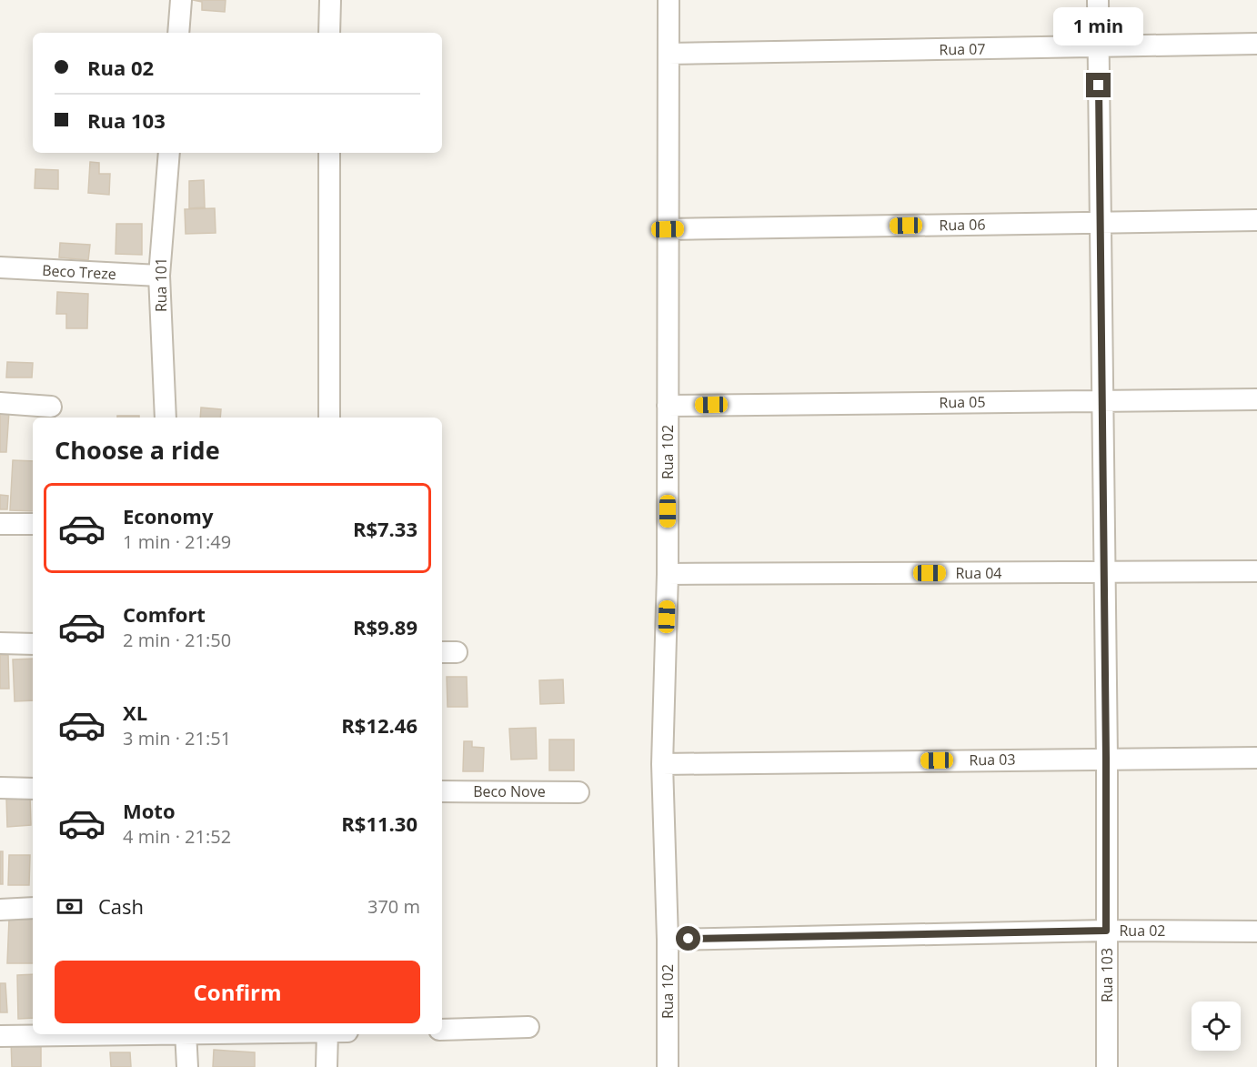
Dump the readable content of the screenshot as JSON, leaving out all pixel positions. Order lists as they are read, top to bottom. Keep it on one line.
{"streets":{"street":["Rua 07","Rua 06","Beco Treze","Rua 101","Rua 05","Rua 102","Rua 04","Rua 03","Beco Nove","Rua 02","Rua 103"]},"crossings":[["Rua 07","Rua 102"],["Rua 07","Rua 103"],["Rua 06","Rua 102"],["Rua 06","Rua 103"],["Beco Treze","Rua 101"],["Rua 05","Rua 102"],["Rua 05","Rua 103"],["Rua 102","Rua 04"],["Rua 102","Rua 03"],["Rua 102","Rua 02"],["Rua 04","Rua 103"],["Rua 03","Rua 103"],["Rua 02","Rua 103"]],"page":{"bubble":"1 min","banner":["Rua 02","Rua 103"],"heading":"Choose a ride","list":[{"name":"Economy","note":"1 min · 21:49","value":"R$7.33"},{"name":"Comfort","note":"2 min · 21:50","value":"R$9.89"},{"name":"XL","note":"3 min · 21:51","value":"R$12.46"},{"name":"Moto","note":"4 min · 21:52","value":"R$11.30"}],"pay":["Cash","370 m"],"buttons":"Confirm"}}
